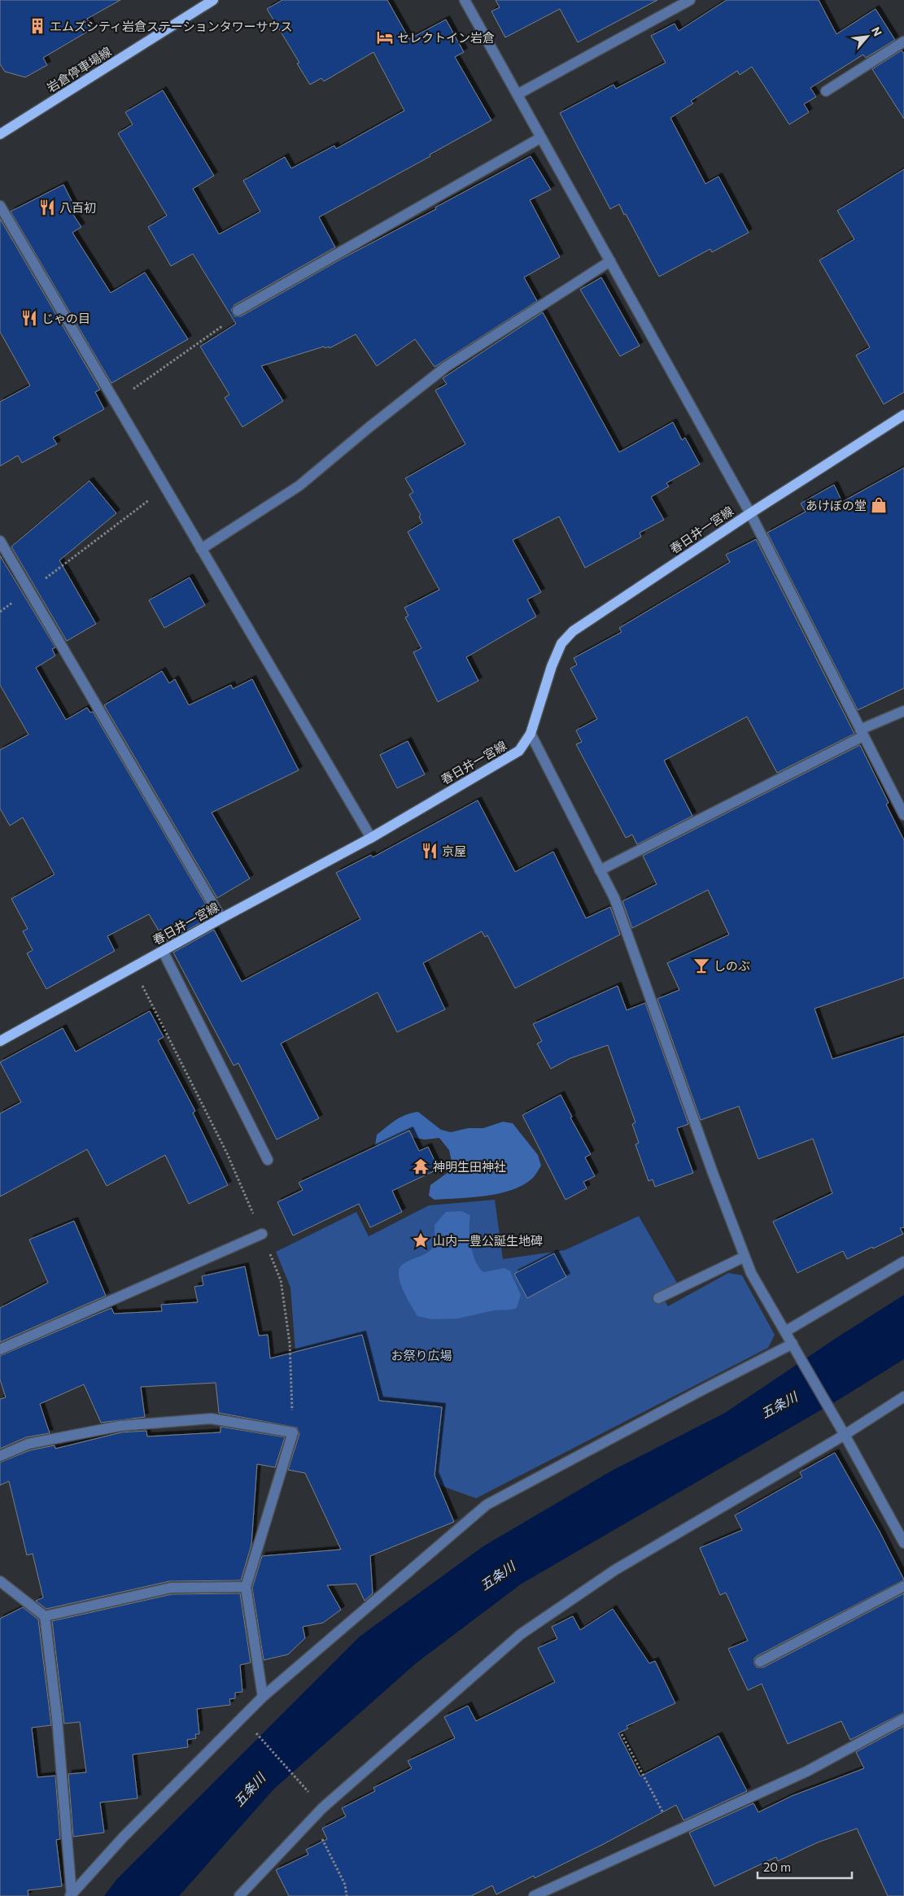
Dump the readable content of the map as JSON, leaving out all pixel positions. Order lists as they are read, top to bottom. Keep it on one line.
{"streets":{"main road":["岩倉停車場線","春日井一宮線"]},"water":["五条川"],"parks":["お祭り広場"],"places":{"building":["エムズシティ岩倉ステーションタワーサウス"],"hotel":["セレクトイン岩倉"],"restaurant":["八百初","じゃの目","京屋"],"shop":["あけぼの堂"],"bar":["しのぶ"],"temple":["神明生田神社"],"place":["山内一豊公誕生地碑"]},"scale_bar":"20 m","north":"top right"}
